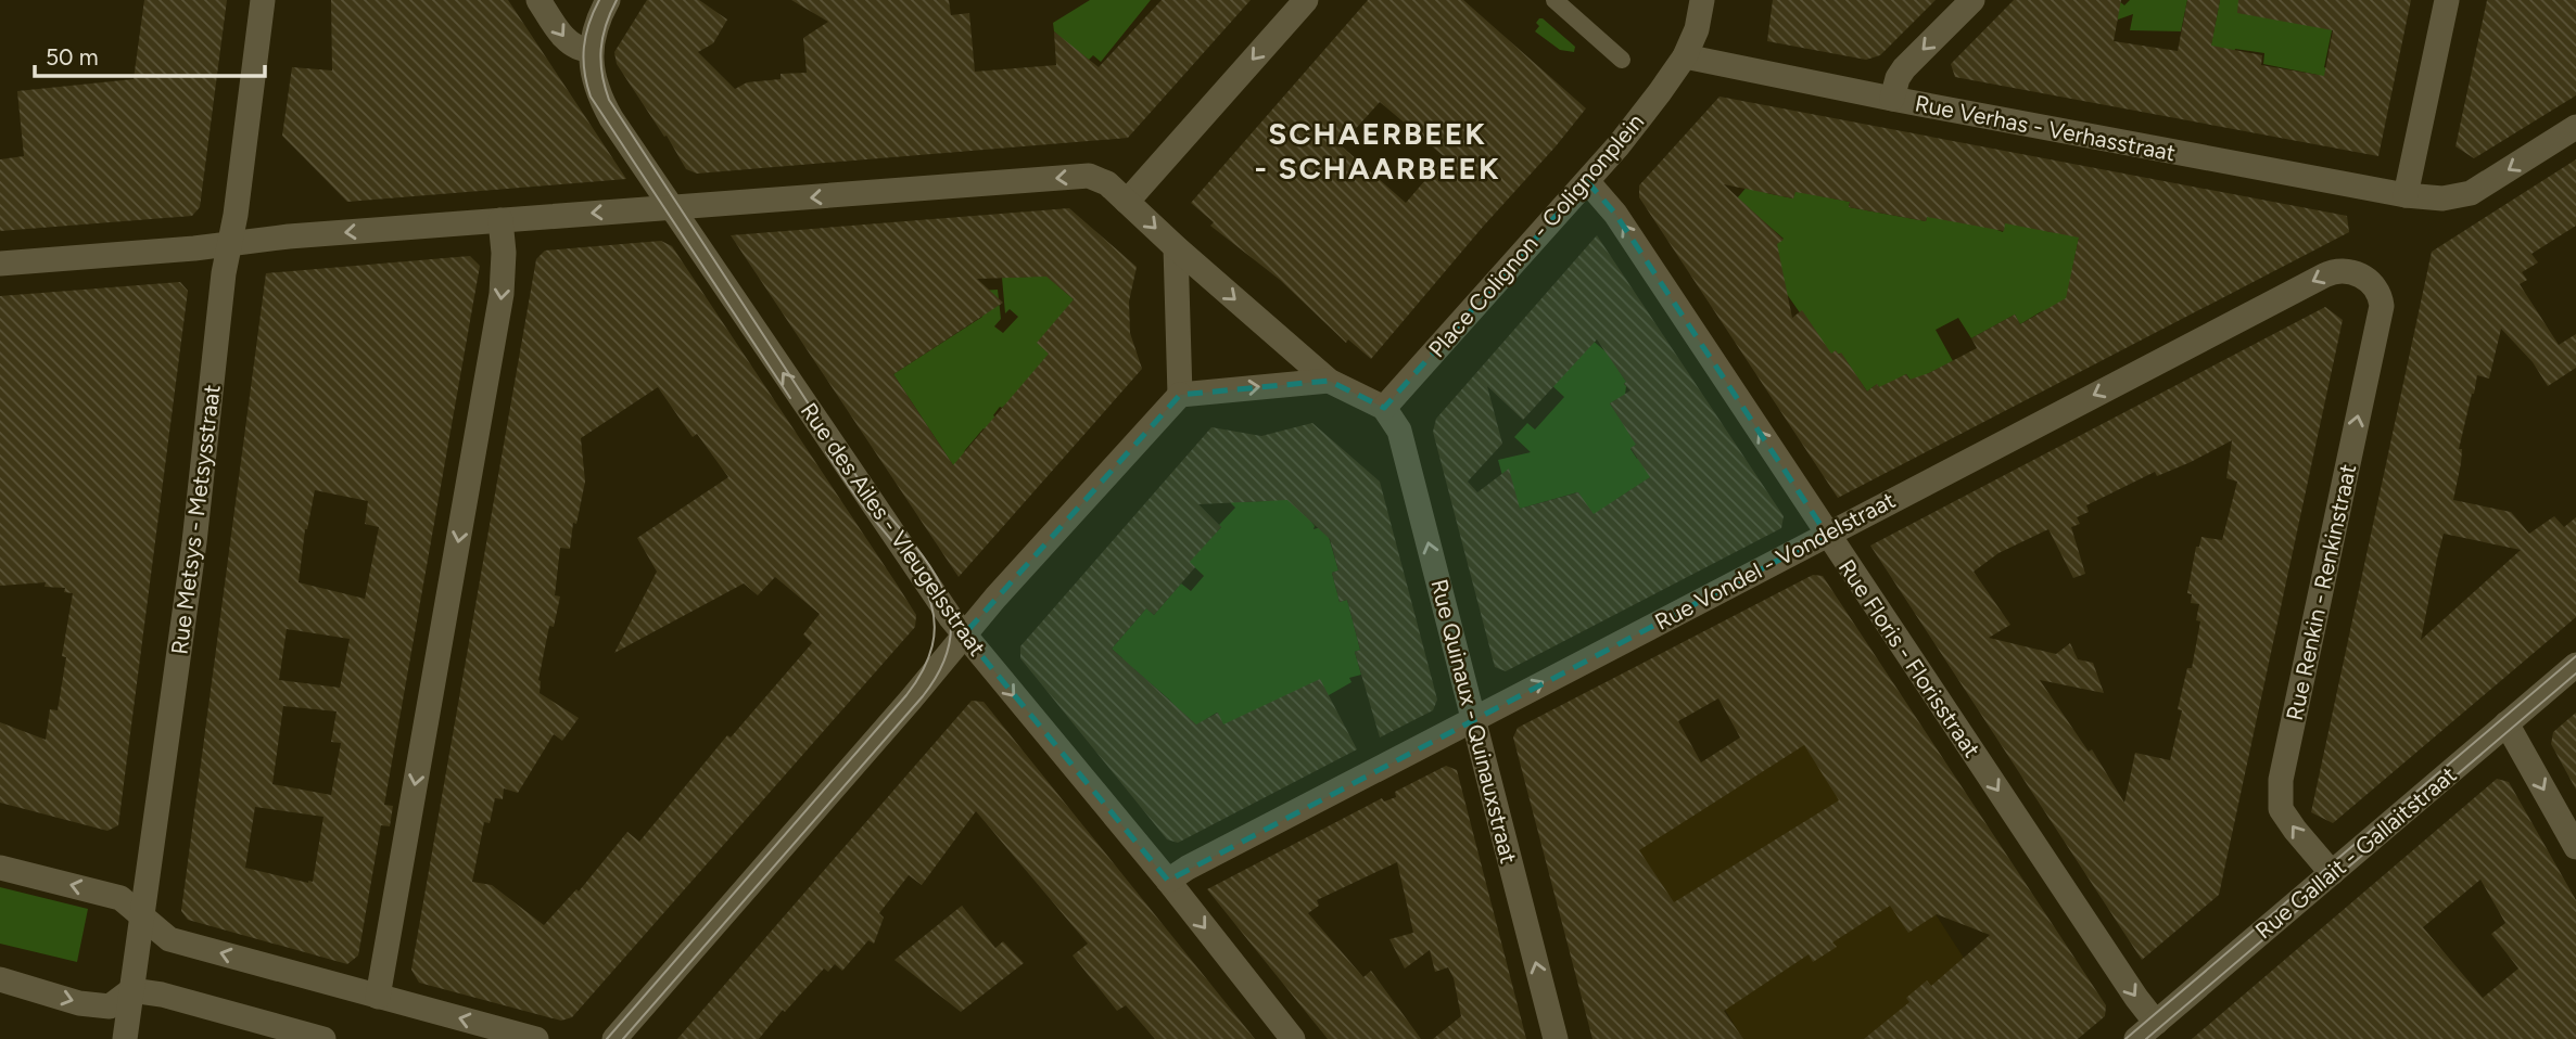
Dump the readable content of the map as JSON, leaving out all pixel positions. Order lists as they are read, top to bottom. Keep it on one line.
{"streets":{"street":["Rue Verhas - Verhasstraat","Place Colignon - Colignonplein","Rue Metsys - Metsysstraat","Rue des Ailes - Vleugelsstraat","Rue Vondel - Vondelstraat","Rue Renkin - Renkinstraat","Rue Floris - Florisstraat","Rue Quinaux - Quinauxstraat","Rue Gallait - Gallaitstraat"]},"crossings":[["Rue Verhas - Verhasstraat","Place Colignon - Colignonplein"],["Place Colignon - Colignonplein","Rue Floris - Florisstraat"],["Place Colignon - Colignonplein","Rue Quinaux - Quinauxstraat"],["Rue des Ailes - Vleugelsstraat","Rue Vondel - Vondelstraat"],["Rue Vondel - Vondelstraat","Rue Renkin - Renkinstraat"],["Rue Vondel - Vondelstraat","Rue Floris - Florisstraat"],["Rue Vondel - Vondelstraat","Rue Quinaux - Quinauxstraat"],["Rue Renkin - Renkinstraat","Rue Gallait - Gallaitstraat"],["Rue Floris - Florisstraat","Rue Gallait - Gallaitstraat"]],"one_way":["Rue Renkin - Renkinstraat","Rue Quinaux - Quinauxstraat"],"districts":["SCHAERBEEK - SCHAARBEEK"],"scale_bar":"50 m"}
